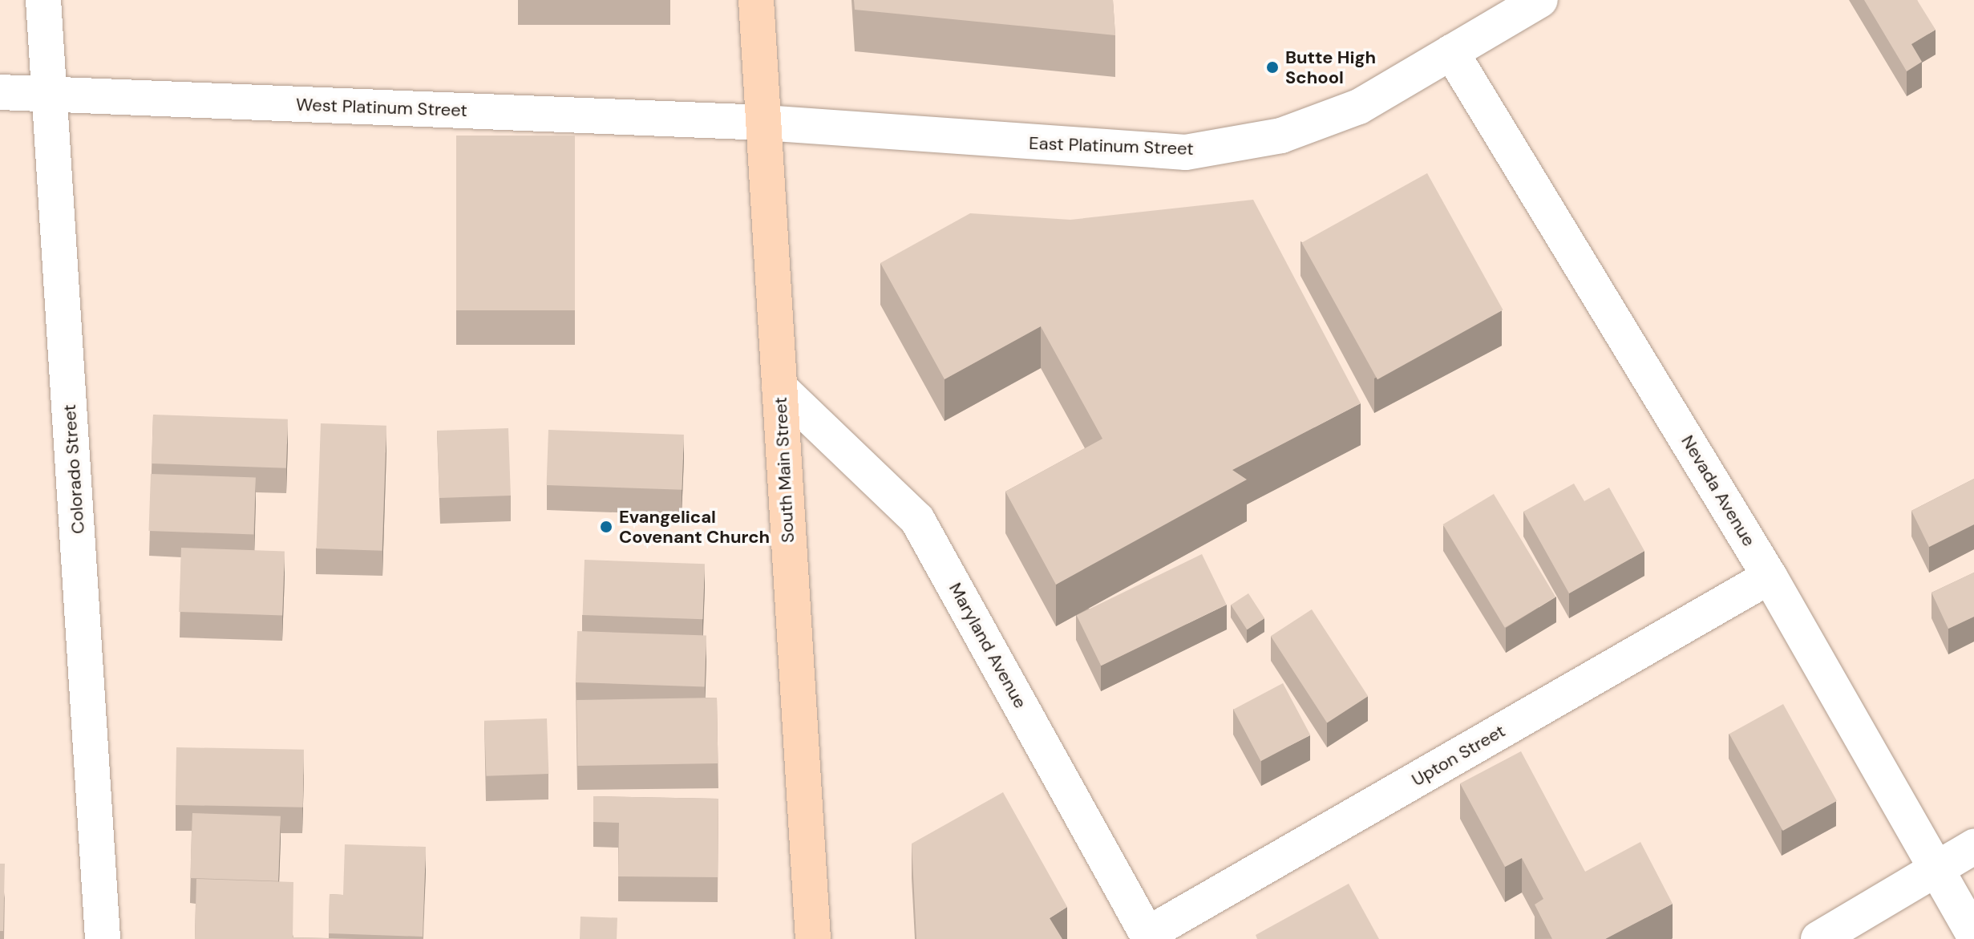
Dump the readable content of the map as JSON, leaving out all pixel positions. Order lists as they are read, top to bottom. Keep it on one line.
{"streets":{"main road":["South Main Street"],"street":["West Platinum Street","East Platinum Street","Colorado Street","Nevada Avenue","Maryland Avenue","Upton Street"]},"crossings":[["West Platinum Street","East Platinum Street"],["West Platinum Street","Colorado Street"],["West Platinum Street","South Main Street"],["East Platinum Street","South Main Street"],["East Platinum Street","Nevada Avenue"],["South Main Street","Maryland Avenue"],["Nevada Avenue","Upton Street"],["Maryland Avenue","Upton Street"]],"places":["Butte High School","Evangelical Covenant Church"]}
